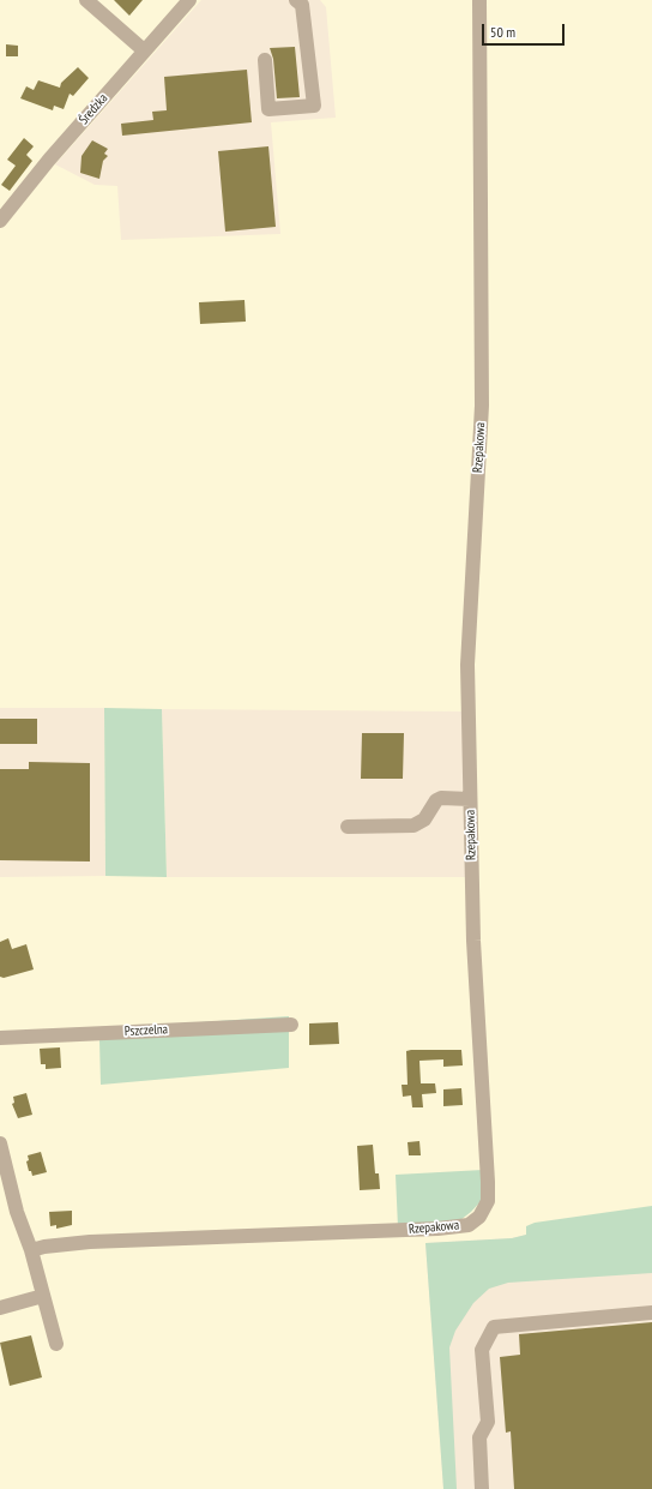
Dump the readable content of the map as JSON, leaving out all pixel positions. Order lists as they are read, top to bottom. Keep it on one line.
{"streets":{"street":["Średzka","Rzepakowa","Pszczelna"]},"scale_bar":"50 m"}
